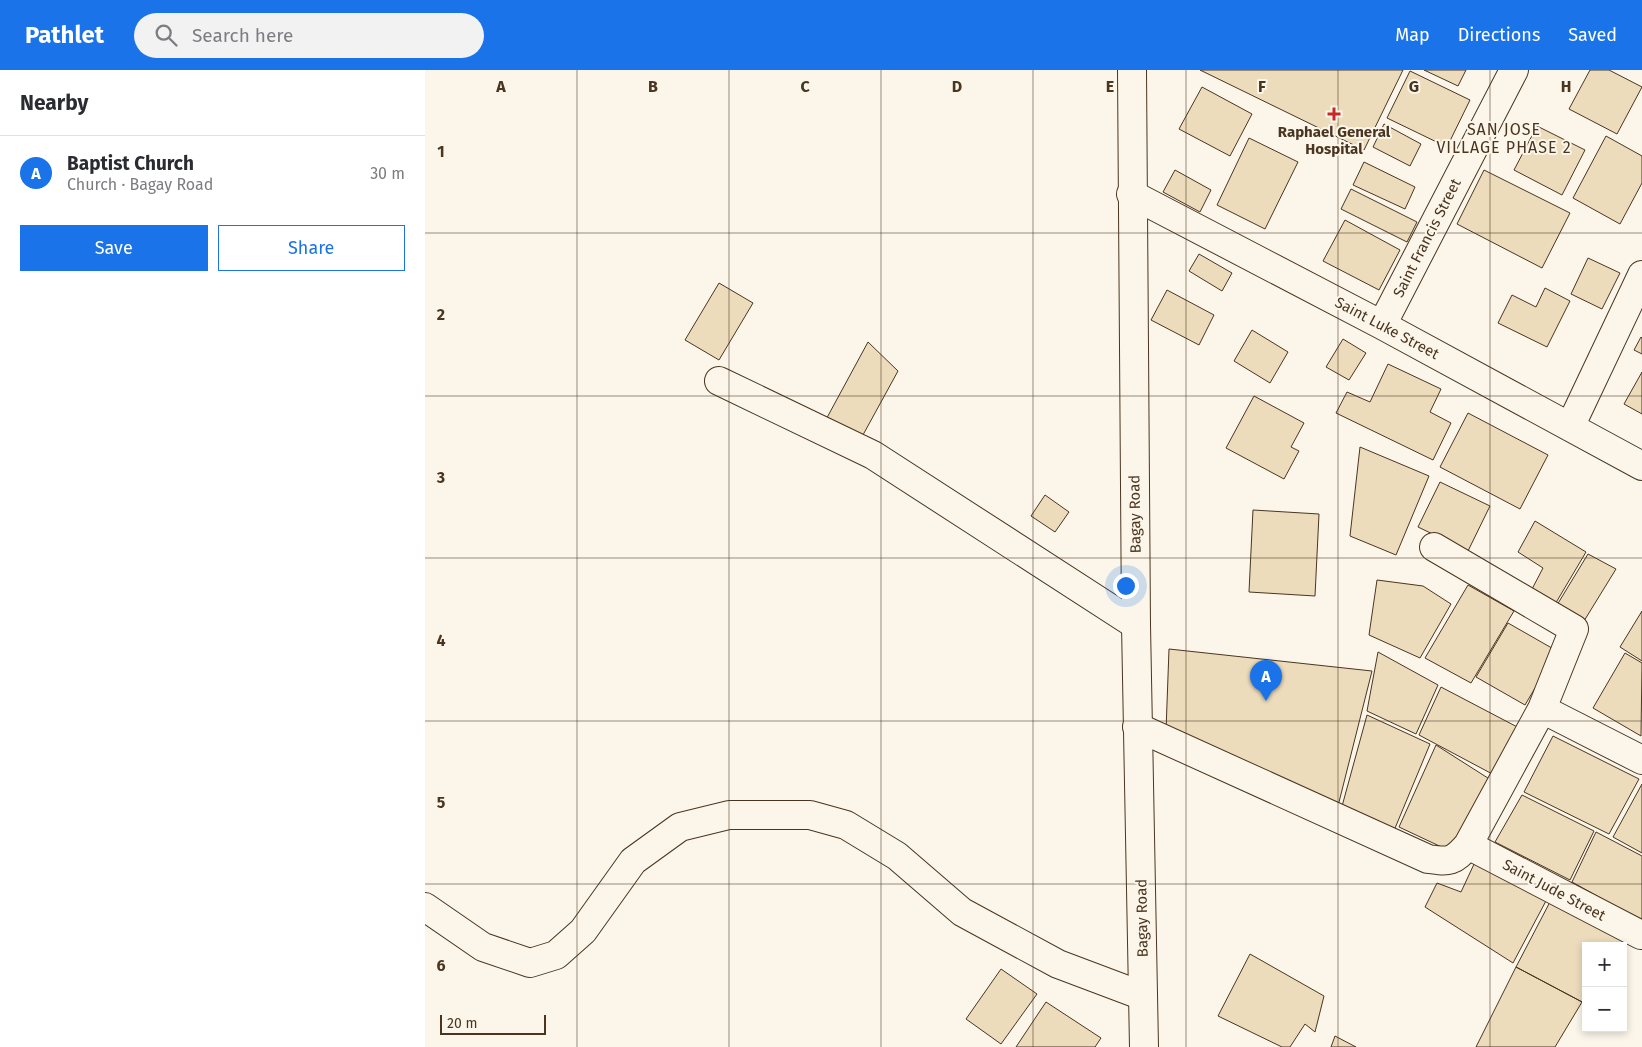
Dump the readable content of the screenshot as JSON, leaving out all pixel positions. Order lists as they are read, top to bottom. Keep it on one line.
{"streets":{"street":["Saint Francis Street","Saint Luke Street","Bagay Road","Saint Jude Street"]},"crossings":[["Saint Francis Street","Saint Luke Street"],["Saint Luke Street","Bagay Road"]],"districts":["SAN JOSE VILLAGE PHASE 2"],"places":{"health":["Raphael General Hospital"]},"scale_bar":"20 m","page":{"header":"Pathlet","search":"Search here","nav":["Map","Directions","Saved"],"heading":"Nearby","list":[{"mark":"A","name":"Baptist Church","note":"Church · Bagay Road","value":"30 m"}],"buttons":["Save","Share"],"pins":"A","map_buttons":["+","−"],"scale":"20 m"},"grid":{"columns":["A","B","C","D","E","F","G","H"],"rows":["1","2","3","4","5","6"]}}
